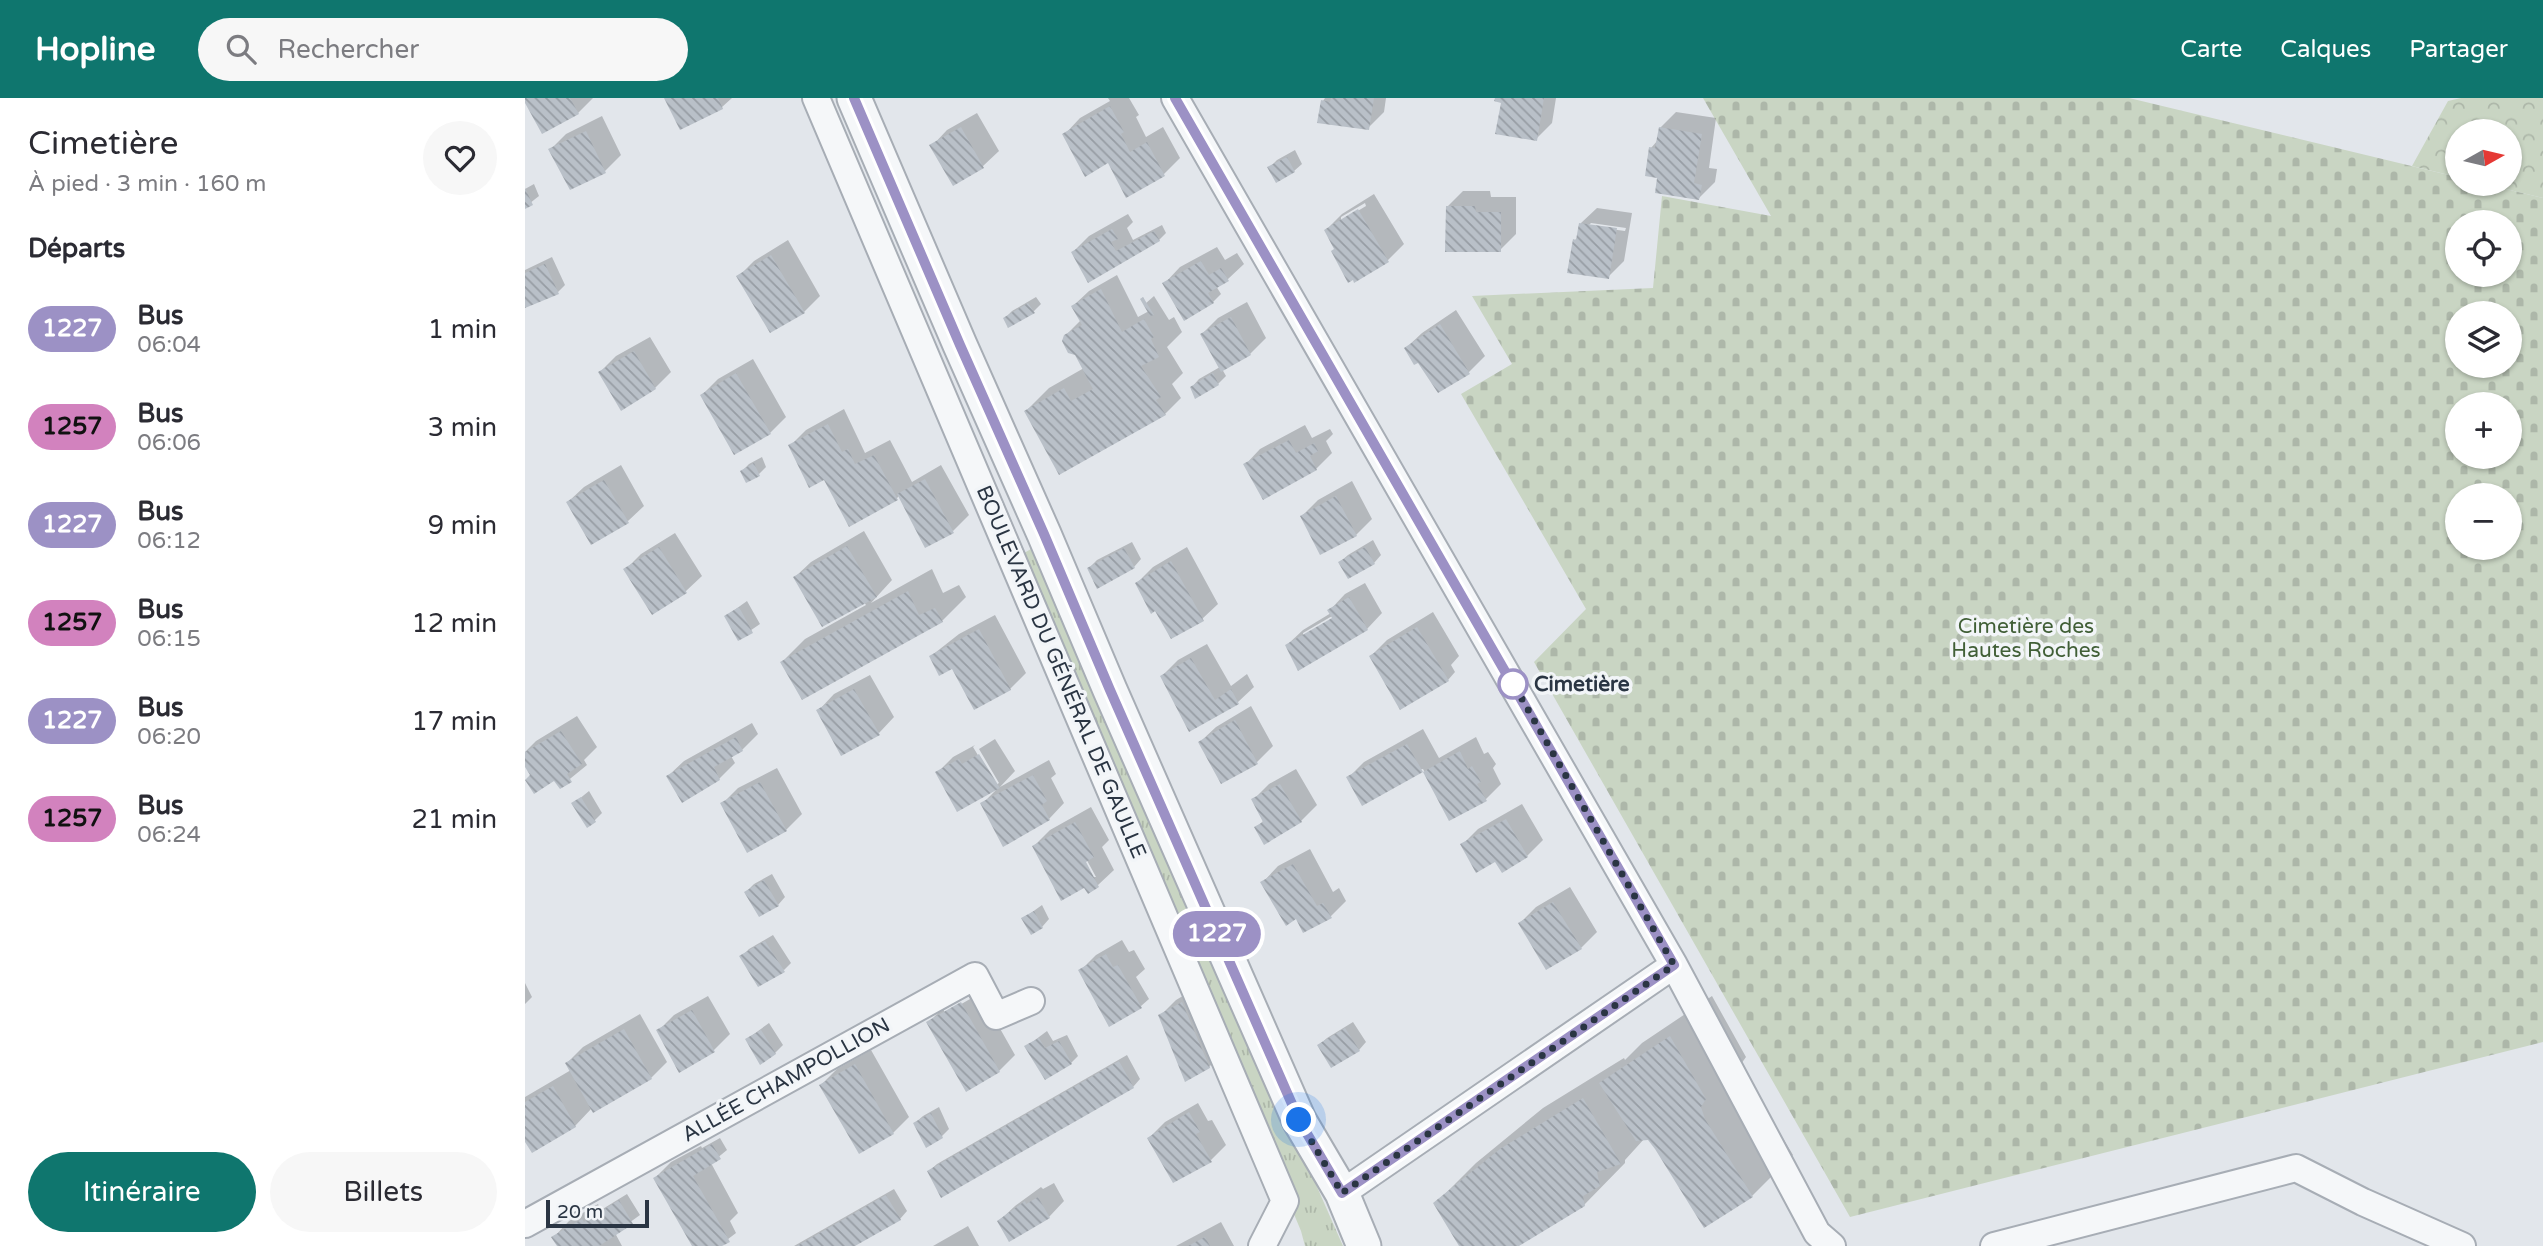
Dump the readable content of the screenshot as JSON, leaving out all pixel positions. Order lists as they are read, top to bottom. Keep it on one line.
{"streets":{"street":["BOULEVARD DU GÉNÉRAL DE GAULLE","ALLÉE CHAMPOLLION"]},"parks":["Cimetière des Hautes Roches"],"places":["Cimetière"],"lines":["bus line 1227"],"scale_bar":"20 m","north":"right","page":{"header":"Hopline","search":"Rechercher","nav":["Carte","Calques","Partager"],"heading":[["Cimetière","À pied · 3 min · 160 m"],"Départs"],"on_map":"1227","map_buttons":["+","−"],"list":[{"mark":"1227","name":"Bus","note":"06:04","value":"1 min"},{"mark":"1257","name":"Bus","note":"06:06","value":"3 min"},{"mark":"1227","name":"Bus","note":"06:12","value":"9 min"},{"mark":"1257","name":"Bus","note":"06:15","value":"12 min"},{"mark":"1227","name":"Bus","note":"06:20","value":"17 min"},{"mark":"1257","name":"Bus","note":"06:24","value":"21 min"}],"buttons":["Itinéraire","Billets"],"scale":"20 m"}}
